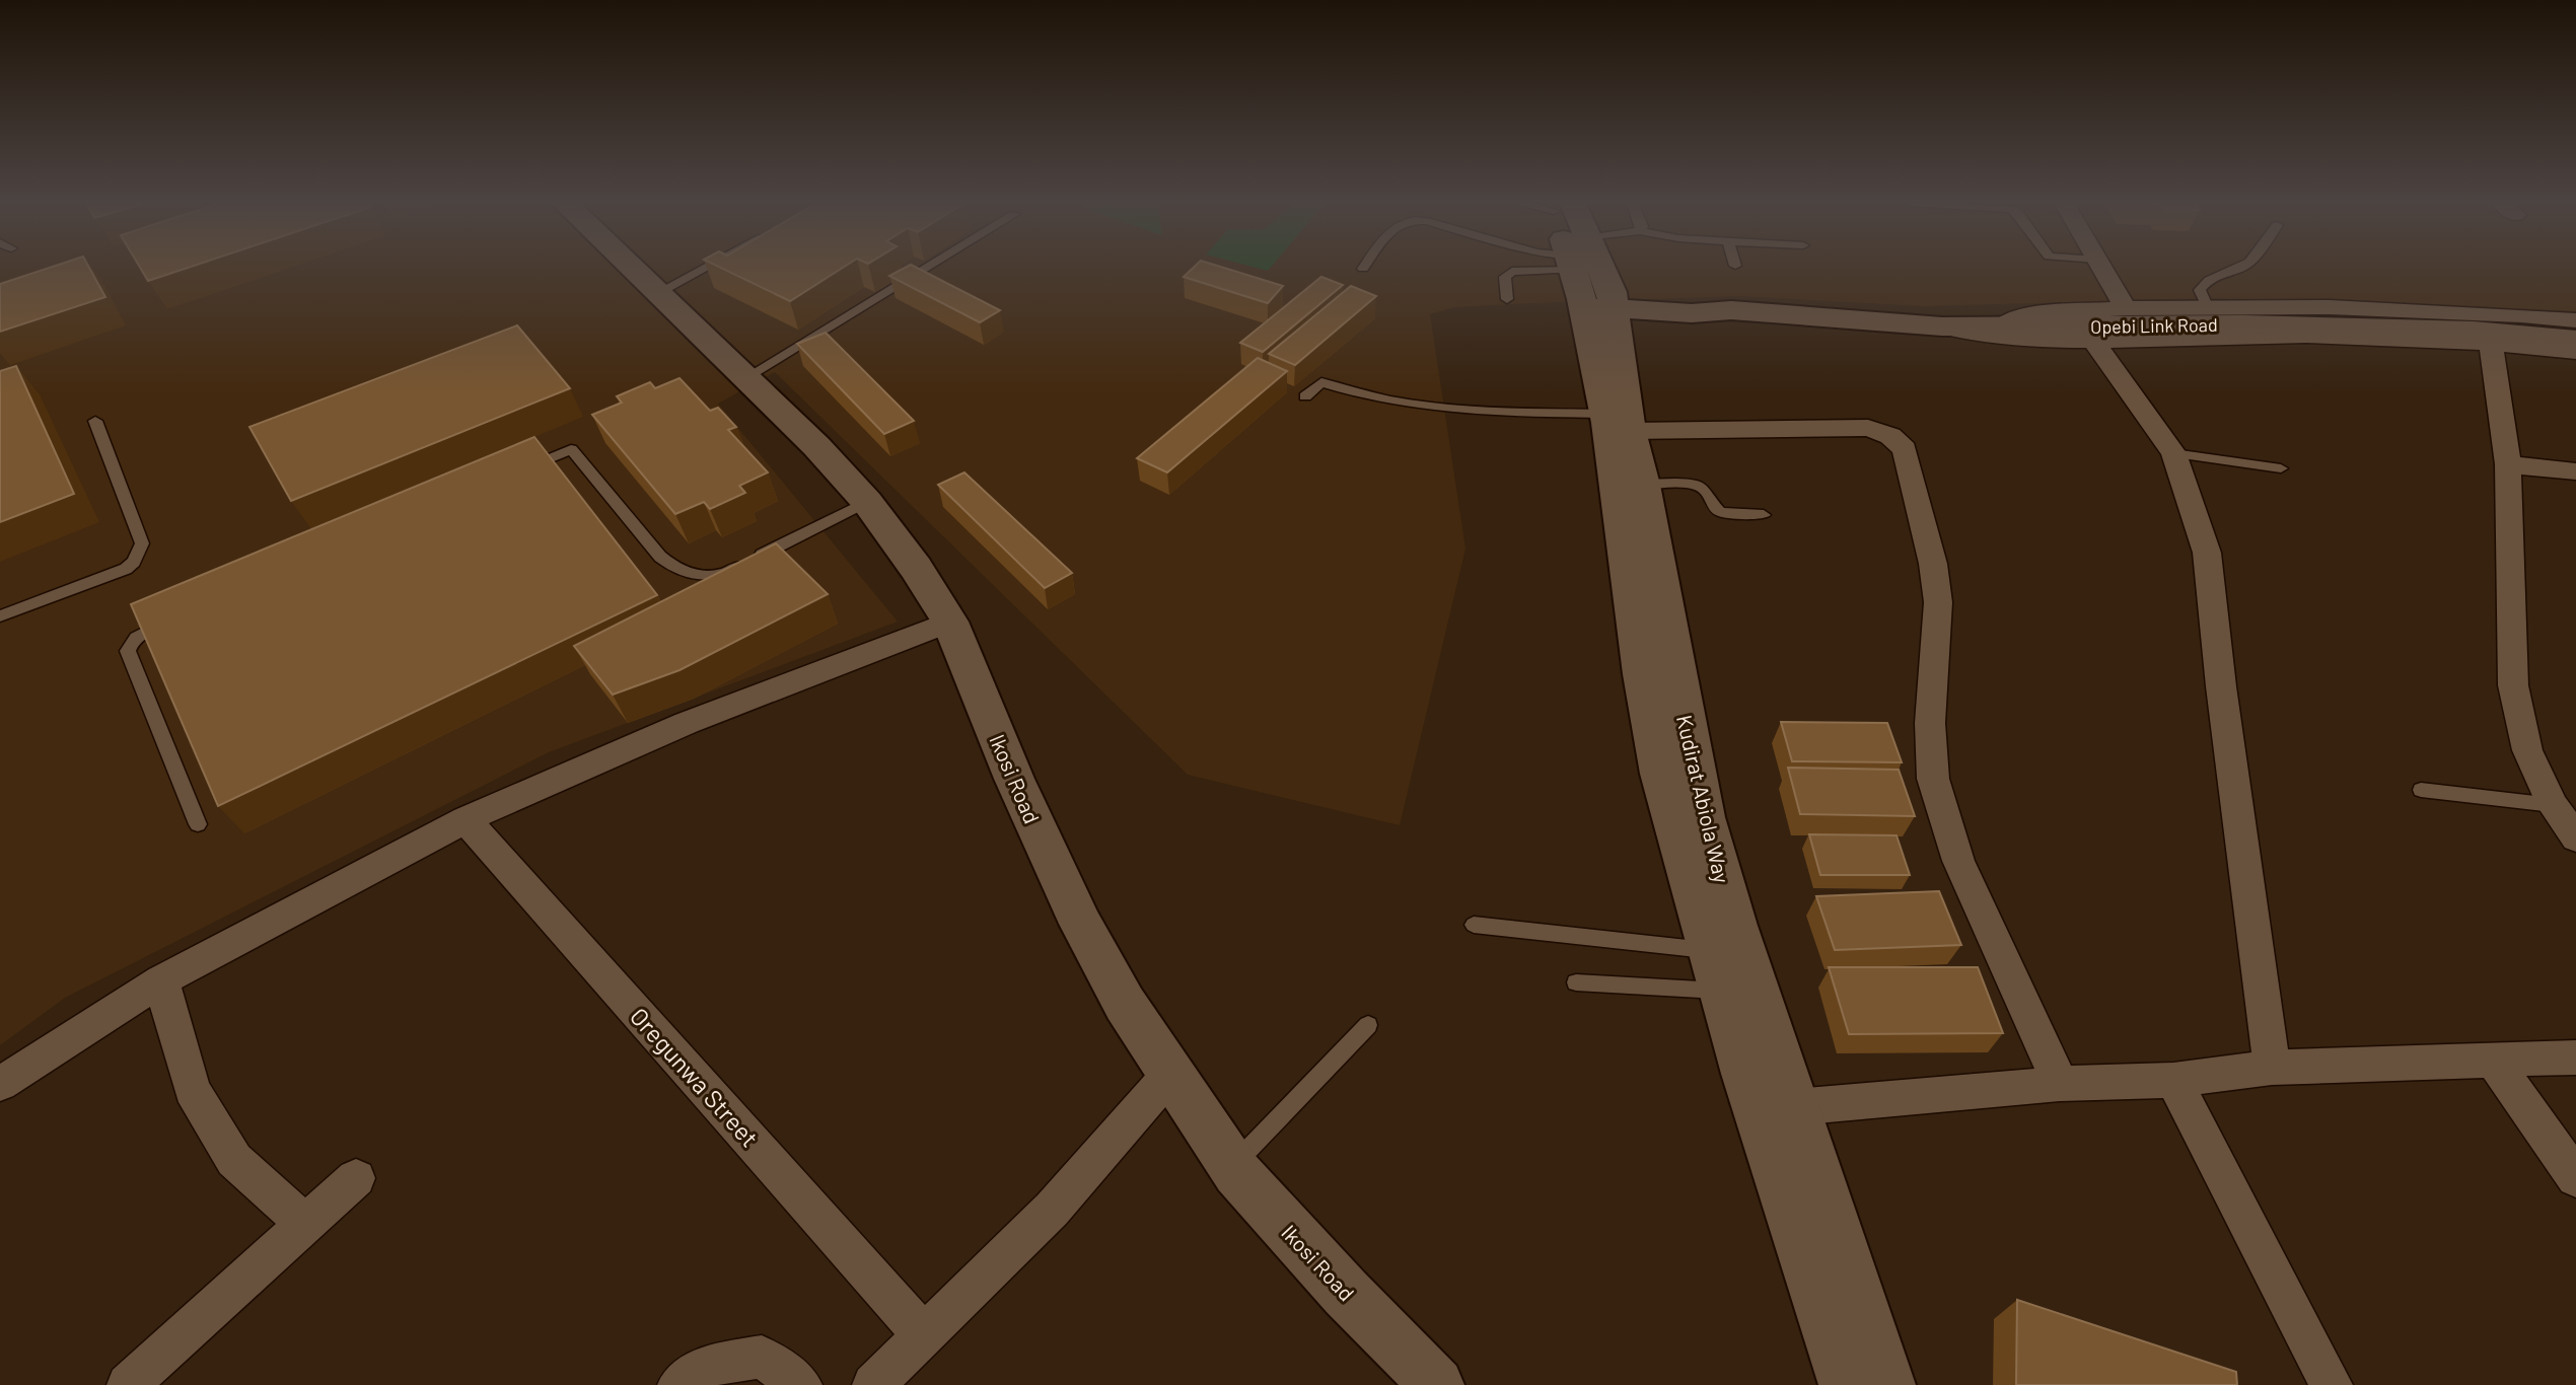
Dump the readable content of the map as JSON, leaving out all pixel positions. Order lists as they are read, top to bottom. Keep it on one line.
{"streets":{"main road":["Opebi Link Road","Ikosi Road","Kudirat Abiola Way"],"street":["Oregunwa Street"]},"crossings":[["Opebi Link Road","Kudirat Abiola Way"]]}
